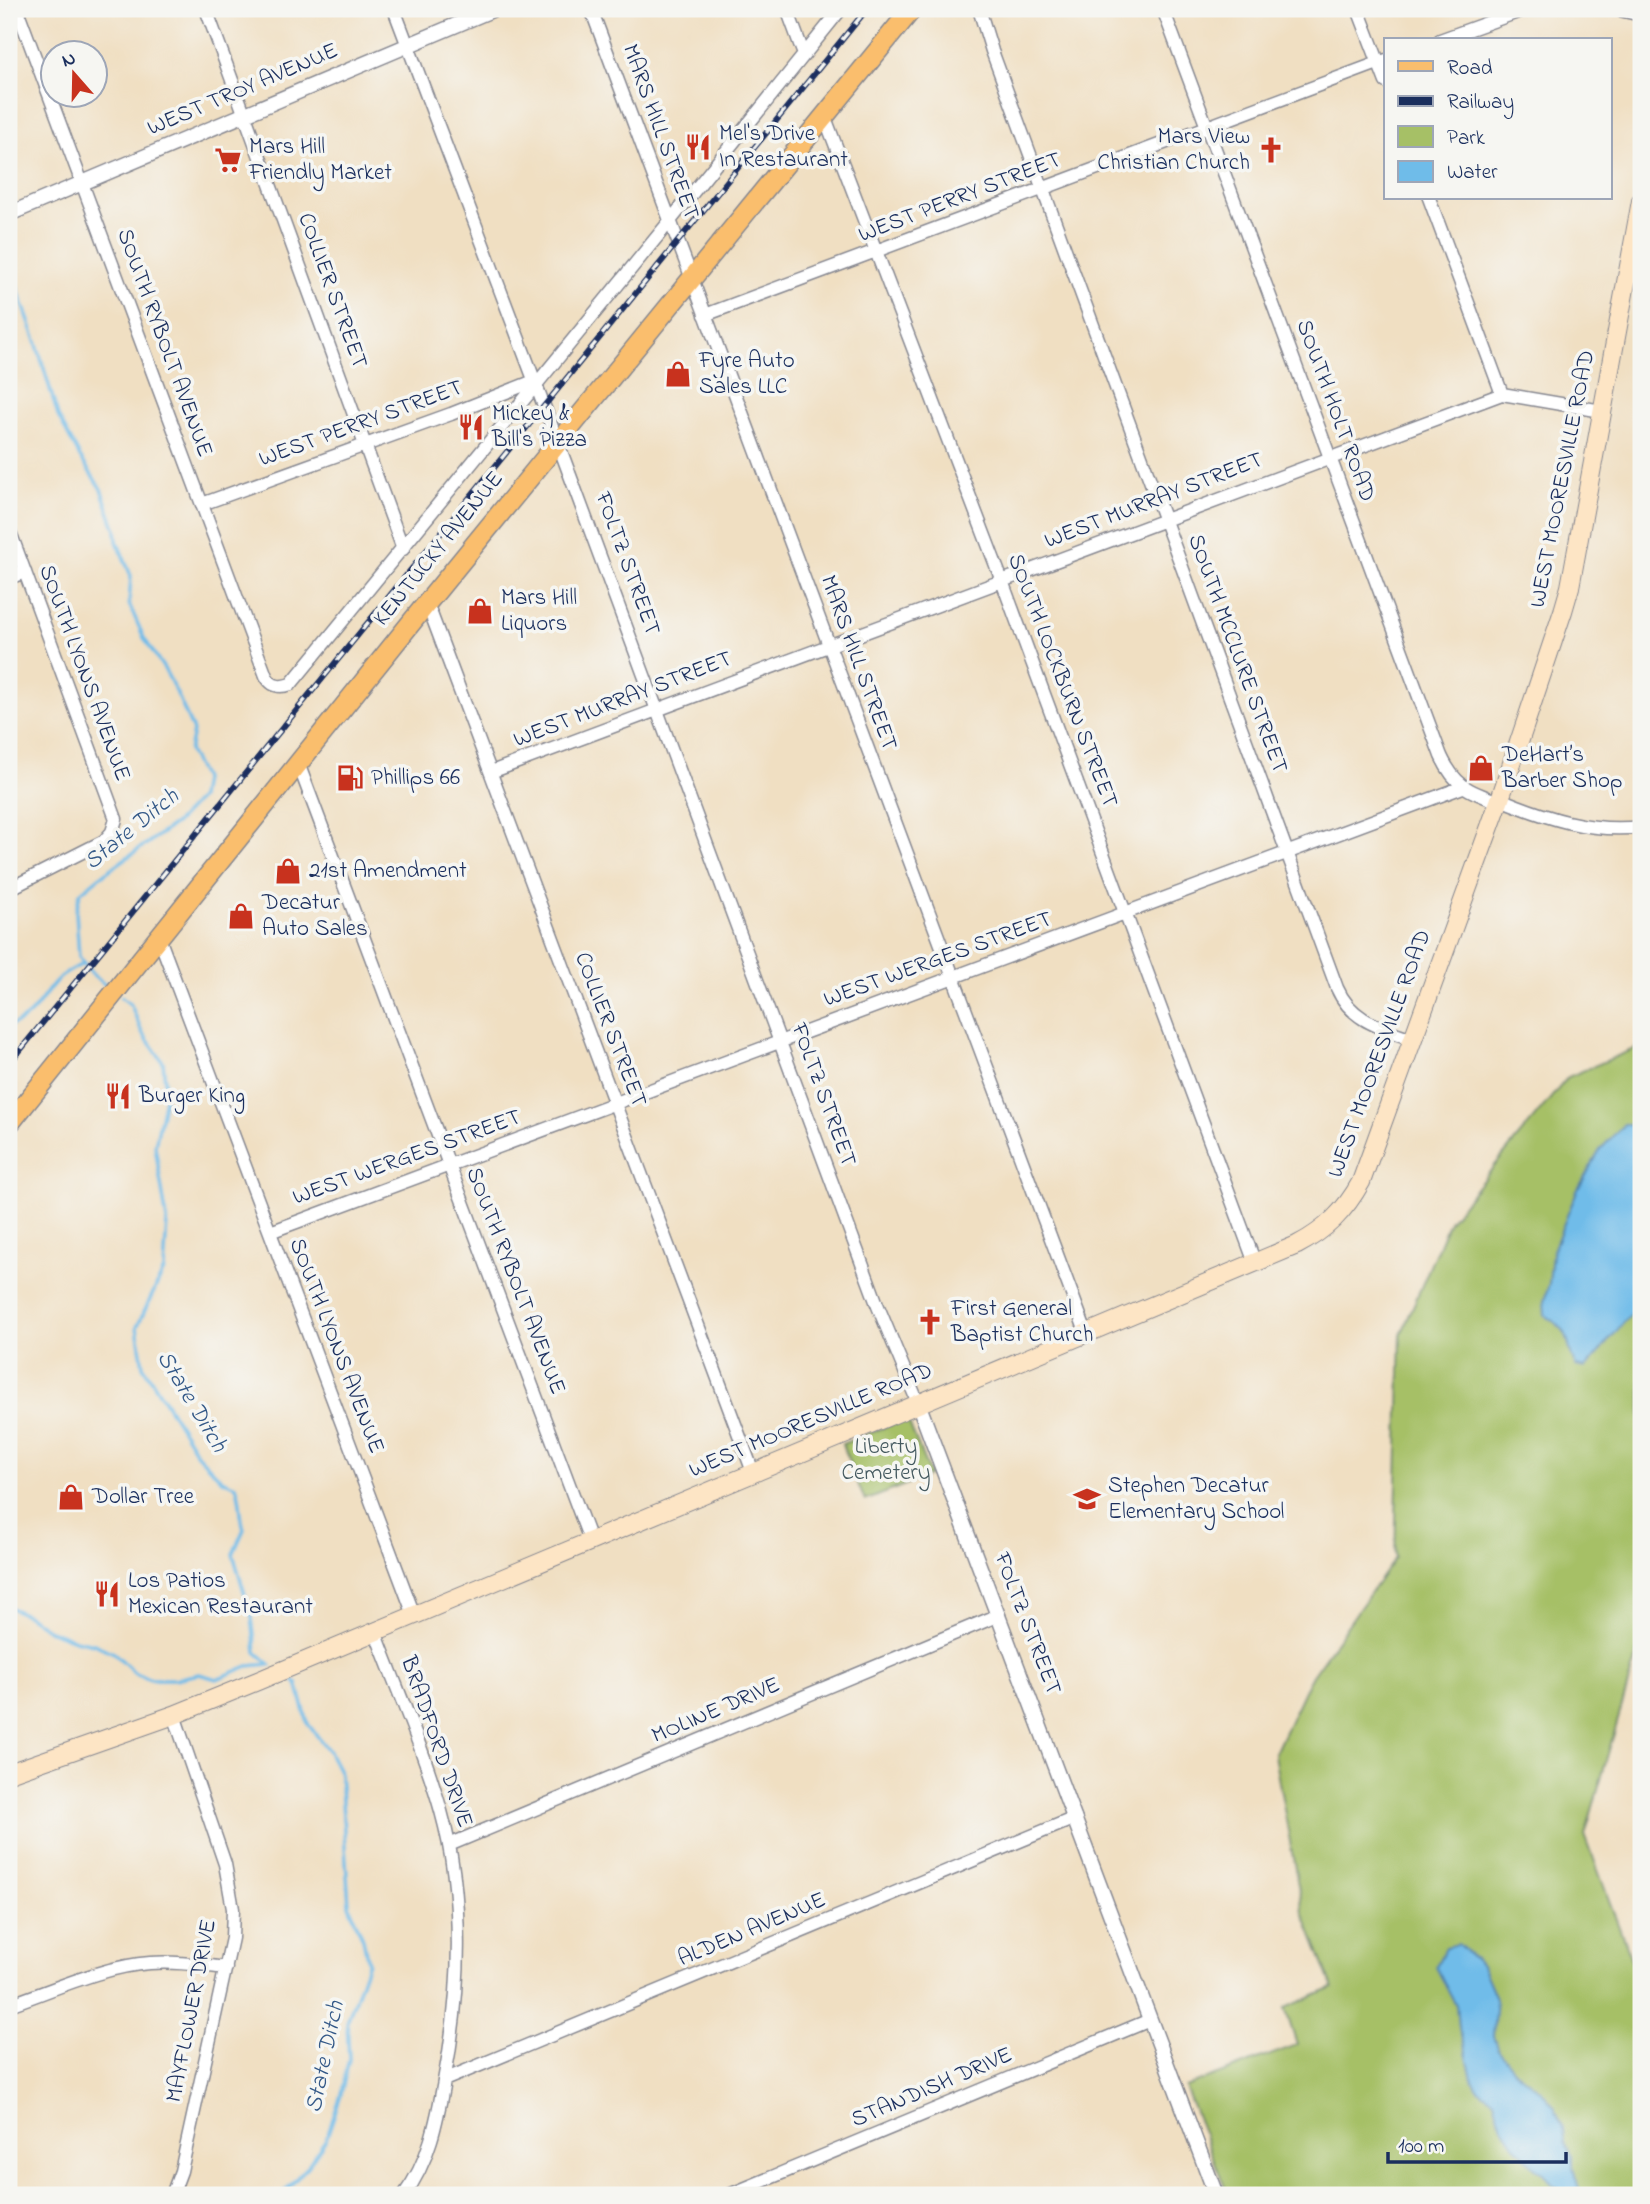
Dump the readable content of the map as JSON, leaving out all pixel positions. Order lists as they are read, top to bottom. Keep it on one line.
{"streets":{"main road":["WEST MOORESVILLE ROAD","KENTUCKY AVENUE"],"street":["WEST TROY AVENUE","MARS HILL STREET","WEST PERRY STREET","COLLIER STREET","SOUTH RYBOLT AVENUE","SOUTH HOLT ROAD","WEST MURRAY STREET","FOLTZ STREET","SOUTH MCCLURE STREET","SOUTH LYONS AVENUE","SOUTH LOCKBURN STREET","WEST WERGES STREET","MOLINE DRIVE","BRADFORD DRIVE","ALDEN AVENUE","MAYFLOWER DRIVE","STANDISH DRIVE"]},"crossings":[["WEST TROY AVENUE","COLLIER STREET"],["WEST TROY AVENUE","SOUTH RYBOLT AVENUE"],["WEST TROY AVENUE","FOLTZ STREET"],["MARS HILL STREET","WEST PERRY STREET"],["MARS HILL STREET","WEST MOORESVILLE ROAD"],["MARS HILL STREET","WEST MURRAY STREET"],["MARS HILL STREET","KENTUCKY AVENUE"],["MARS HILL STREET","WEST WERGES STREET"],["WEST PERRY STREET","COLLIER STREET"],["WEST PERRY STREET","SOUTH RYBOLT AVENUE"],["WEST PERRY STREET","SOUTH HOLT ROAD"],["WEST PERRY STREET","FOLTZ STREET"],["WEST PERRY STREET","SOUTH MCCLURE STREET"],["WEST PERRY STREET","SOUTH LOCKBURN STREET"],["COLLIER STREET","SOUTH RYBOLT AVENUE"],["COLLIER STREET","WEST MOORESVILLE ROAD"],["COLLIER STREET","WEST MURRAY STREET"],["COLLIER STREET","KENTUCKY AVENUE"],["COLLIER STREET","WEST WERGES STREET"],["SOUTH RYBOLT AVENUE","WEST MOORESVILLE ROAD"],["SOUTH RYBOLT AVENUE","KENTUCKY AVENUE"],["SOUTH RYBOLT AVENUE","WEST WERGES STREET"],["SOUTH HOLT ROAD","WEST MURRAY STREET"],["SOUTH HOLT ROAD","WEST WERGES STREET"],["WEST MOORESVILLE ROAD","FOLTZ STREET"],["WEST MOORESVILLE ROAD","SOUTH MCCLURE STREET"],["WEST MOORESVILLE ROAD","SOUTH LYONS AVENUE"],["WEST MOORESVILLE ROAD","SOUTH LOCKBURN STREET"],["WEST MOORESVILLE ROAD","BRADFORD DRIVE"],["WEST MOORESVILLE ROAD","MAYFLOWER DRIVE"],["WEST MURRAY STREET","FOLTZ STREET"],["WEST MURRAY STREET","SOUTH MCCLURE STREET"],["WEST MURRAY STREET","SOUTH LOCKBURN STREET"],["KENTUCKY AVENUE","FOLTZ STREET"],["KENTUCKY AVENUE","SOUTH LYONS AVENUE"],["KENTUCKY AVENUE","SOUTH LOCKBURN STREET"],["FOLTZ STREET","WEST WERGES STREET"],["FOLTZ STREET","MOLINE DRIVE"],["FOLTZ STREET","ALDEN AVENUE"],["FOLTZ STREET","STANDISH DRIVE"],["SOUTH MCCLURE STREET","WEST WERGES STREET"],["SOUTH LYONS AVENUE","WEST WERGES STREET"],["SOUTH LOCKBURN STREET","WEST WERGES STREET"],["MOLINE DRIVE","BRADFORD DRIVE"],["BRADFORD DRIVE","ALDEN AVENUE"]],"water":["State Ditch"],"parks":["Liberty Cemetery"],"places":{"restaurant":["Mel's Drive In Restaurant","Mickey & Bill's Pizza","Burger King","Los Patios Mexican Restaurant"],"church":["Mars View Christian Church","First General Baptist Church"],"supermarket":["Mars Hill Friendly Market"],"shop":["Fyre Auto Sales LLC","Mars Hill Liquors","DeHart’s Barber Shop","21st Amendment","Decatur Auto Sales","Dollar Tree"],"fuel station":["Phillips 66"],"school or university":["Stephen Decatur Elementary School"]},"legend":["Road","Railway","Park","Water"],"scale_bar":"100 m","north":"top"}
